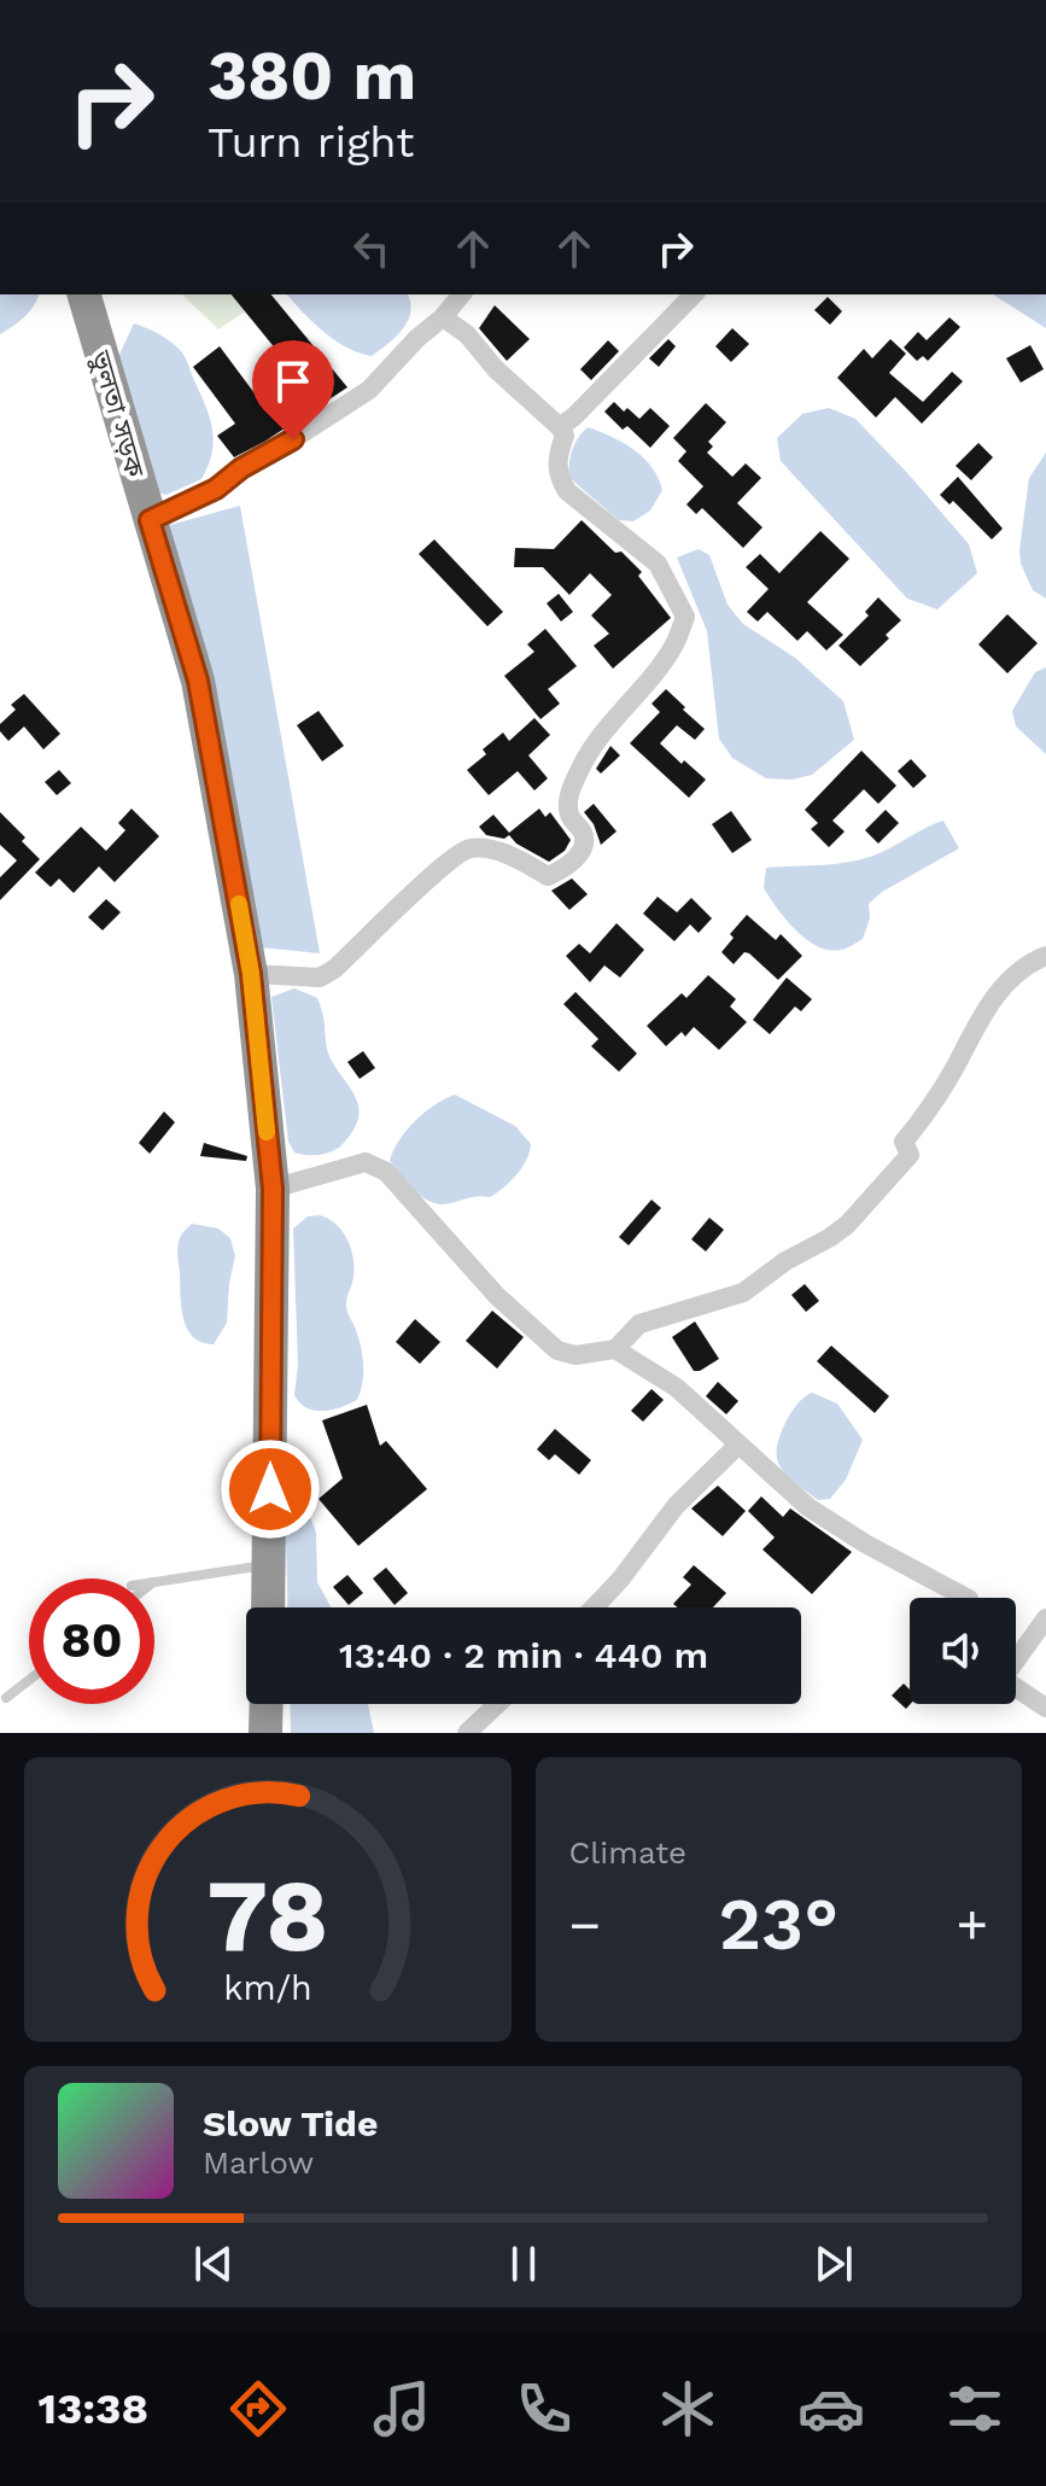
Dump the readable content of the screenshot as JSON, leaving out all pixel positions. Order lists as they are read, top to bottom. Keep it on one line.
{"streets":{"highway":["ভুলতা সড়ক"]},"page":{"turn":["380 m","Turn right"],"limit":"80","trip":"13:40 · 2 min · 440 m","tile":"Climate","heat":["−","23°","+"],"song":["Slow Tide","Marlow"],"tabs":"13:38","gauge":["78","km/h"]}}
